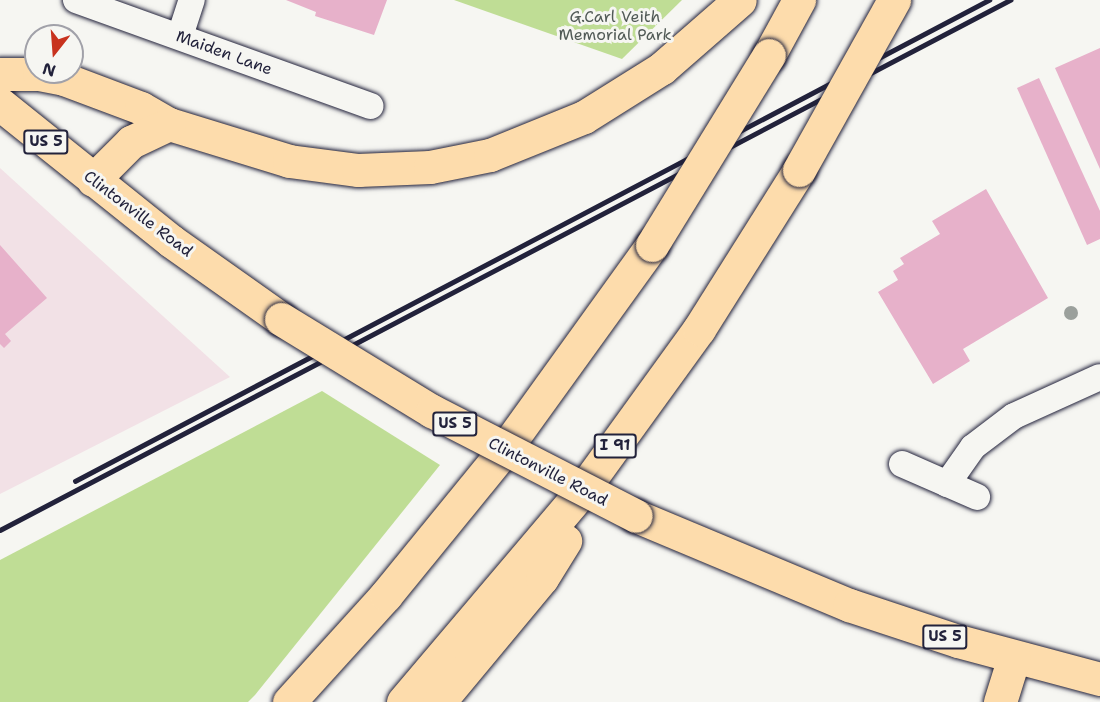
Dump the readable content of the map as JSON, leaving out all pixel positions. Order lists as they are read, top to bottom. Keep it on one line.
{"streets":{"main road":["US 5","Clintonville Road","I 91"],"street":["Maiden Lane"]},"parks":["G.Carl Veith Memorial Park"],"north":"bottom"}
